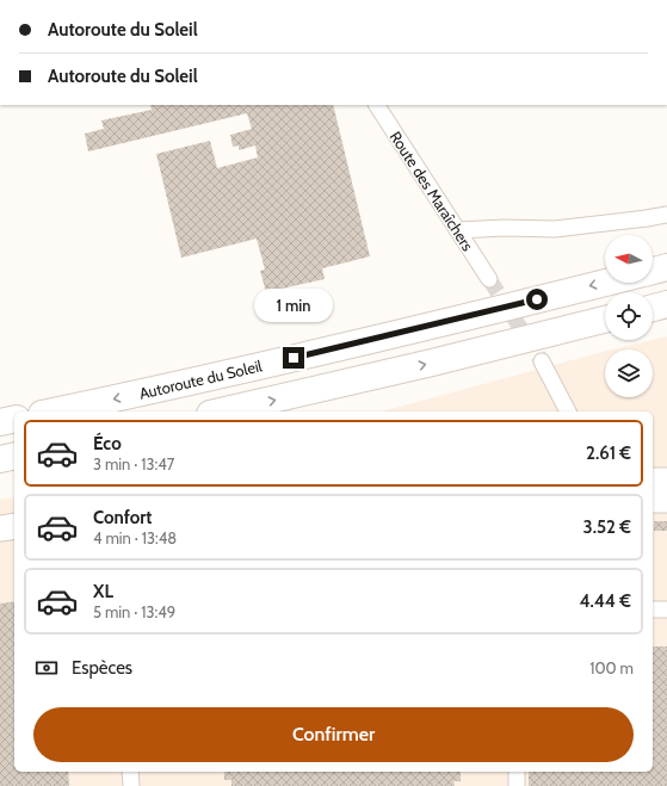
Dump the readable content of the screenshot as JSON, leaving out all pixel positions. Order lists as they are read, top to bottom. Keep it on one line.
{"streets":{"highway":["Autoroute du Soleil"],"street":["Route des Maraîchers"]},"north":"left","page":{"banner":["Autoroute du Soleil","Autoroute du Soleil"],"bubble":"1 min","list":[{"name":"Éco","note":"3 min · 13:47","value":"2.61 €"},{"name":"Confort","note":"4 min · 13:48","value":"3.52 €"},{"name":"XL","note":"5 min · 13:49","value":"4.44 €"}],"pay":["Espèces","100 m"],"buttons":"Confirmer"}}
